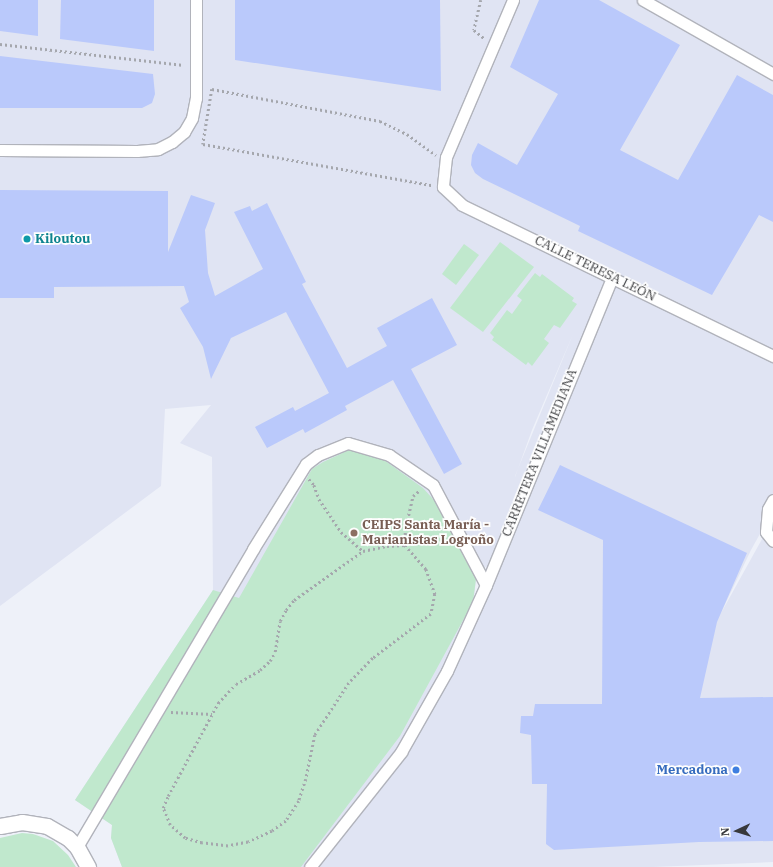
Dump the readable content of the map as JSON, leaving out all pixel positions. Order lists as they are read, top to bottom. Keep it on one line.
{"streets":{"street":["CALLE TERESA LEÓN","CARRETERA VILLAMEDIANA"]},"crossings":[["CALLE TERESA LEÓN","CARRETERA VILLAMEDIANA"]],"places":["Kiloutou","CEIPS Santa María - Marianistas Logroño","Mercadona"],"north":"left"}
